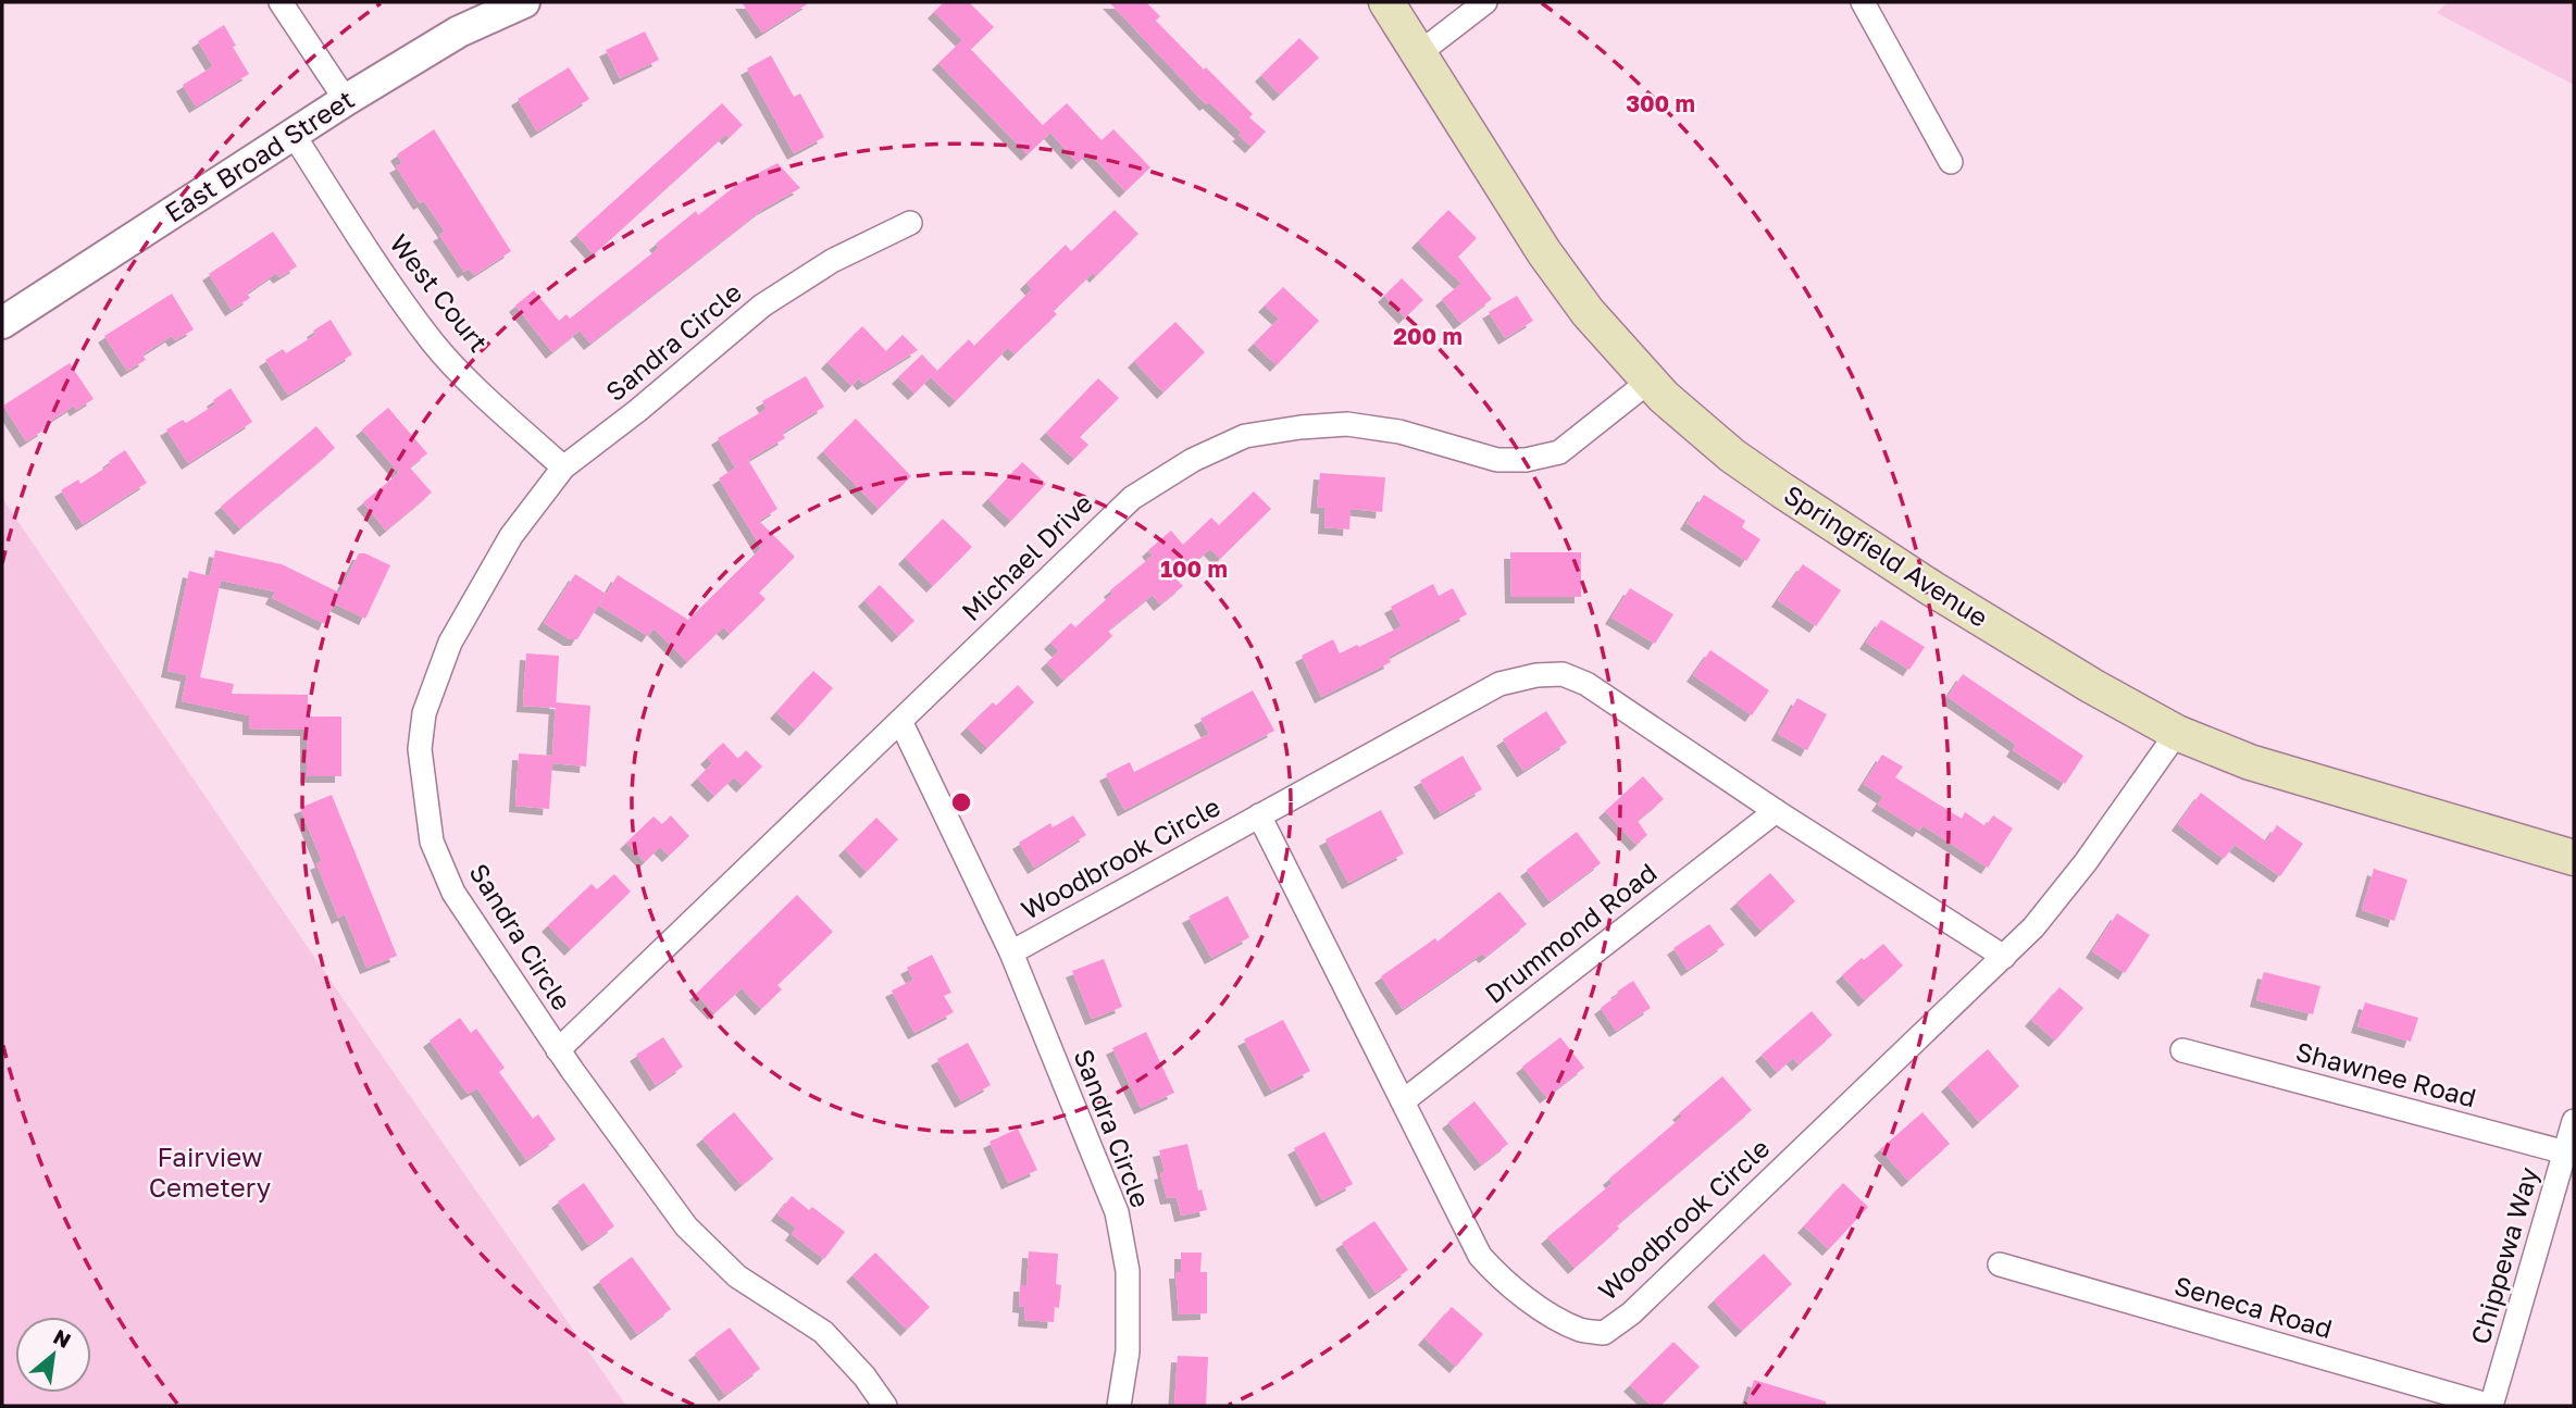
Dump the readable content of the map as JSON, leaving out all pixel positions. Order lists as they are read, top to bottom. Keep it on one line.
{"streets":{"main road":["Springfield Avenue"],"street":["East Broad Street","West Court","Sandra Circle","Michael Drive","Woodbrook Circle","Drummond Road","Shawnee Road","Chippewa Way","Seneca Road"]},"crossings":[["East Broad Street","West Court"],["West Court","Sandra Circle"],["Sandra Circle","Michael Drive"],["Sandra Circle","Woodbrook Circle"],["Springfield Avenue","Michael Drive"],["Springfield Avenue","Woodbrook Circle"],["Woodbrook Circle","Drummond Road"],["Shawnee Road","Chippewa Way"],["Chippewa Way","Seneca Road"]],"parks":["Fairview Cemetery"],"north":"top right","rings":["300 m","200 m","100 m"]}
